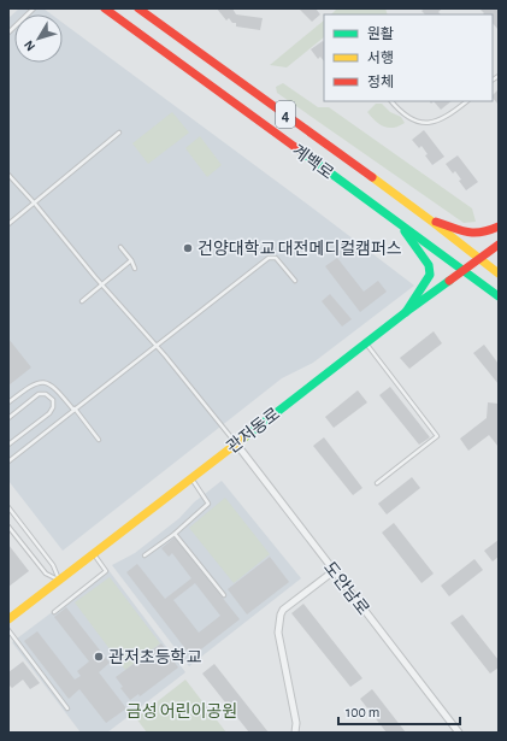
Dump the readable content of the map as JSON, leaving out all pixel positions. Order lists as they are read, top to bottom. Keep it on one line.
{"streets":{"main road":["4","계백로","관저동로"],"street":["도안남로"]},"crossings":[["계백로","관저동로"],["관저동로","도안남로"]],"parks":["금성 어린이공원"],"places":["건양대학교 대전메디컬캠퍼스","관저초등학교"],"legend":["원활","서행","정체"],"scale_bar":"100 m","north":"bottom left"}
